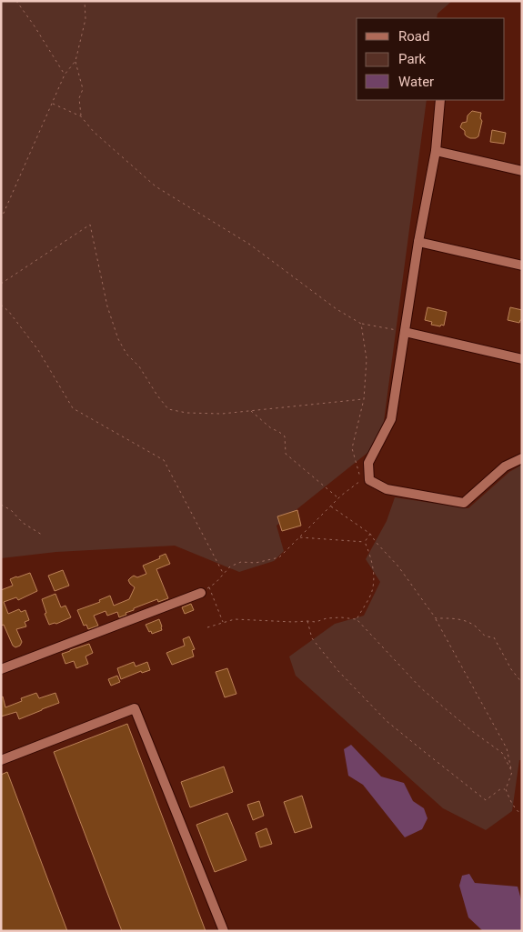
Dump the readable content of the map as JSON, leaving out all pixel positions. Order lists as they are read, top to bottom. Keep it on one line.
{"legend":["Road","Park","Water"]}
